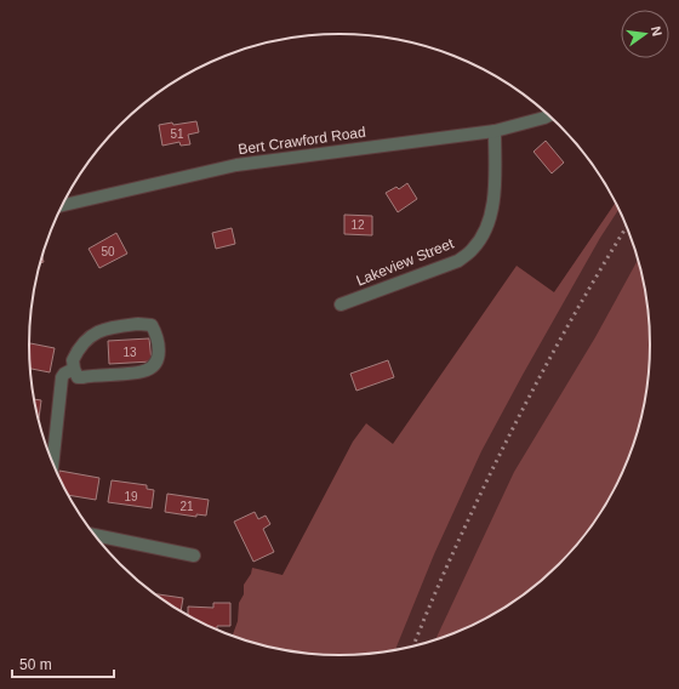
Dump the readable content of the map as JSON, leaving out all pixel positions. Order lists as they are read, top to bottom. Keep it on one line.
{"streets":{"street":["Bert Crawford Road","Lakeview Street"]},"crossings":[["Bert Crawford Road","Lakeview Street"]],"house_numbers":["51","12","50","13","19","21"],"scale_bar":"50 m","north":"right"}
